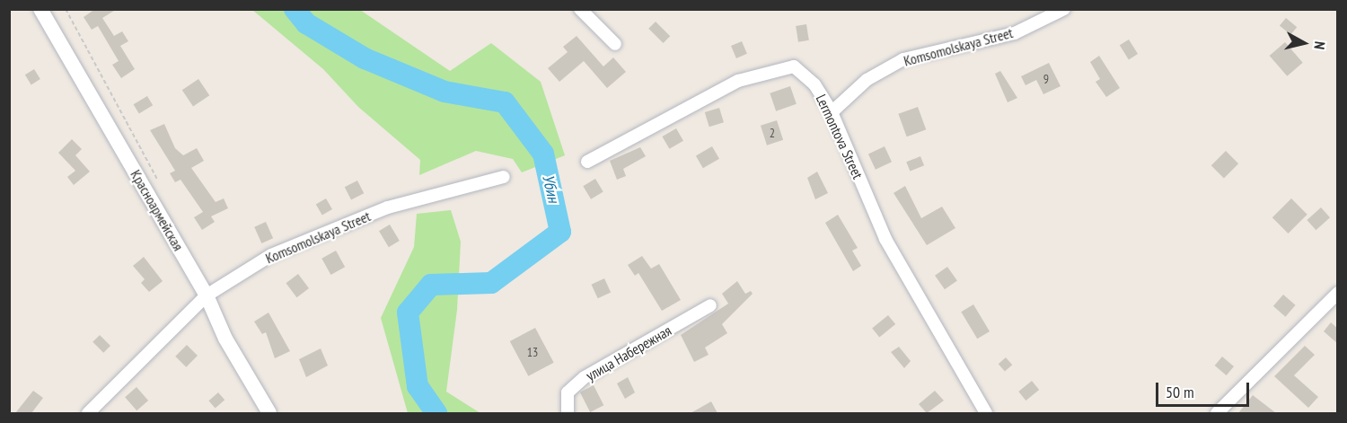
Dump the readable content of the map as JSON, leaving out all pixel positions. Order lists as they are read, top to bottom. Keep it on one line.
{"streets":{"street":["Komsomolskaya Street","Lermontova Street","Красноармейская","улица Набережная"]},"crossings":[["Komsomolskaya Street","Lermontova Street"],["Komsomolskaya Street","Красноармейская"]],"water":["Убин"],"house_numbers":["9","2","13"],"scale_bar":"50 m","north":"right"}
